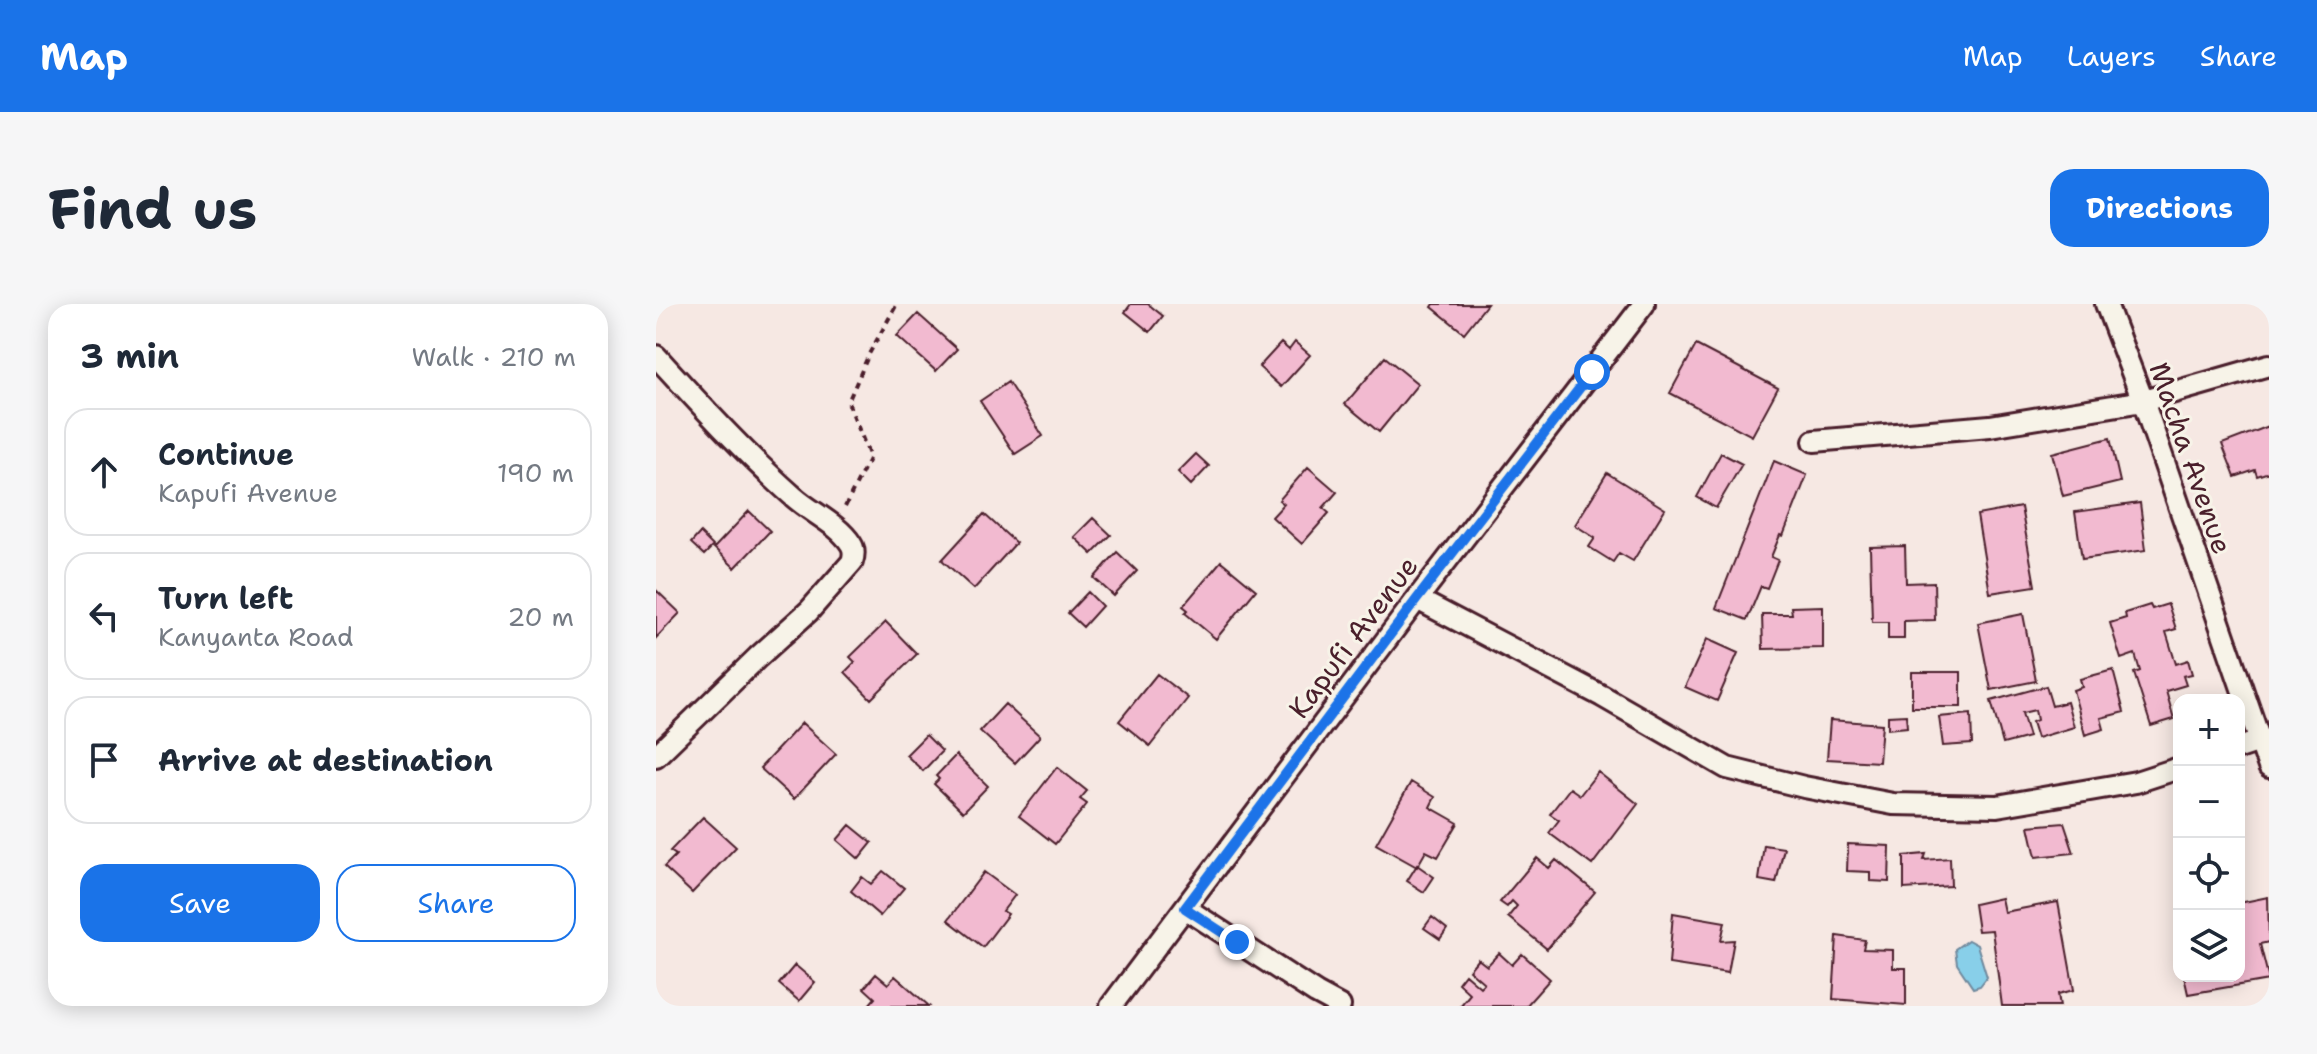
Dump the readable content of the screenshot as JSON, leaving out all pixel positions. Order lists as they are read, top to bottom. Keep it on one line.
{"streets":{"street":["Macha Avenue","Kapufi Avenue"]},"page":{"header":"Map","nav":["Map","Layers","Share"],"buttons":["Directions",["Save","Share"]],"title":"Find us","heading":["3 min","Walk · 210 m"],"list":[["Continue","Kapufi Avenue","190 m"],["Turn left","Kanyanta Road","20 m"],"Arrive at destination"],"map_buttons":["+","−"]}}
